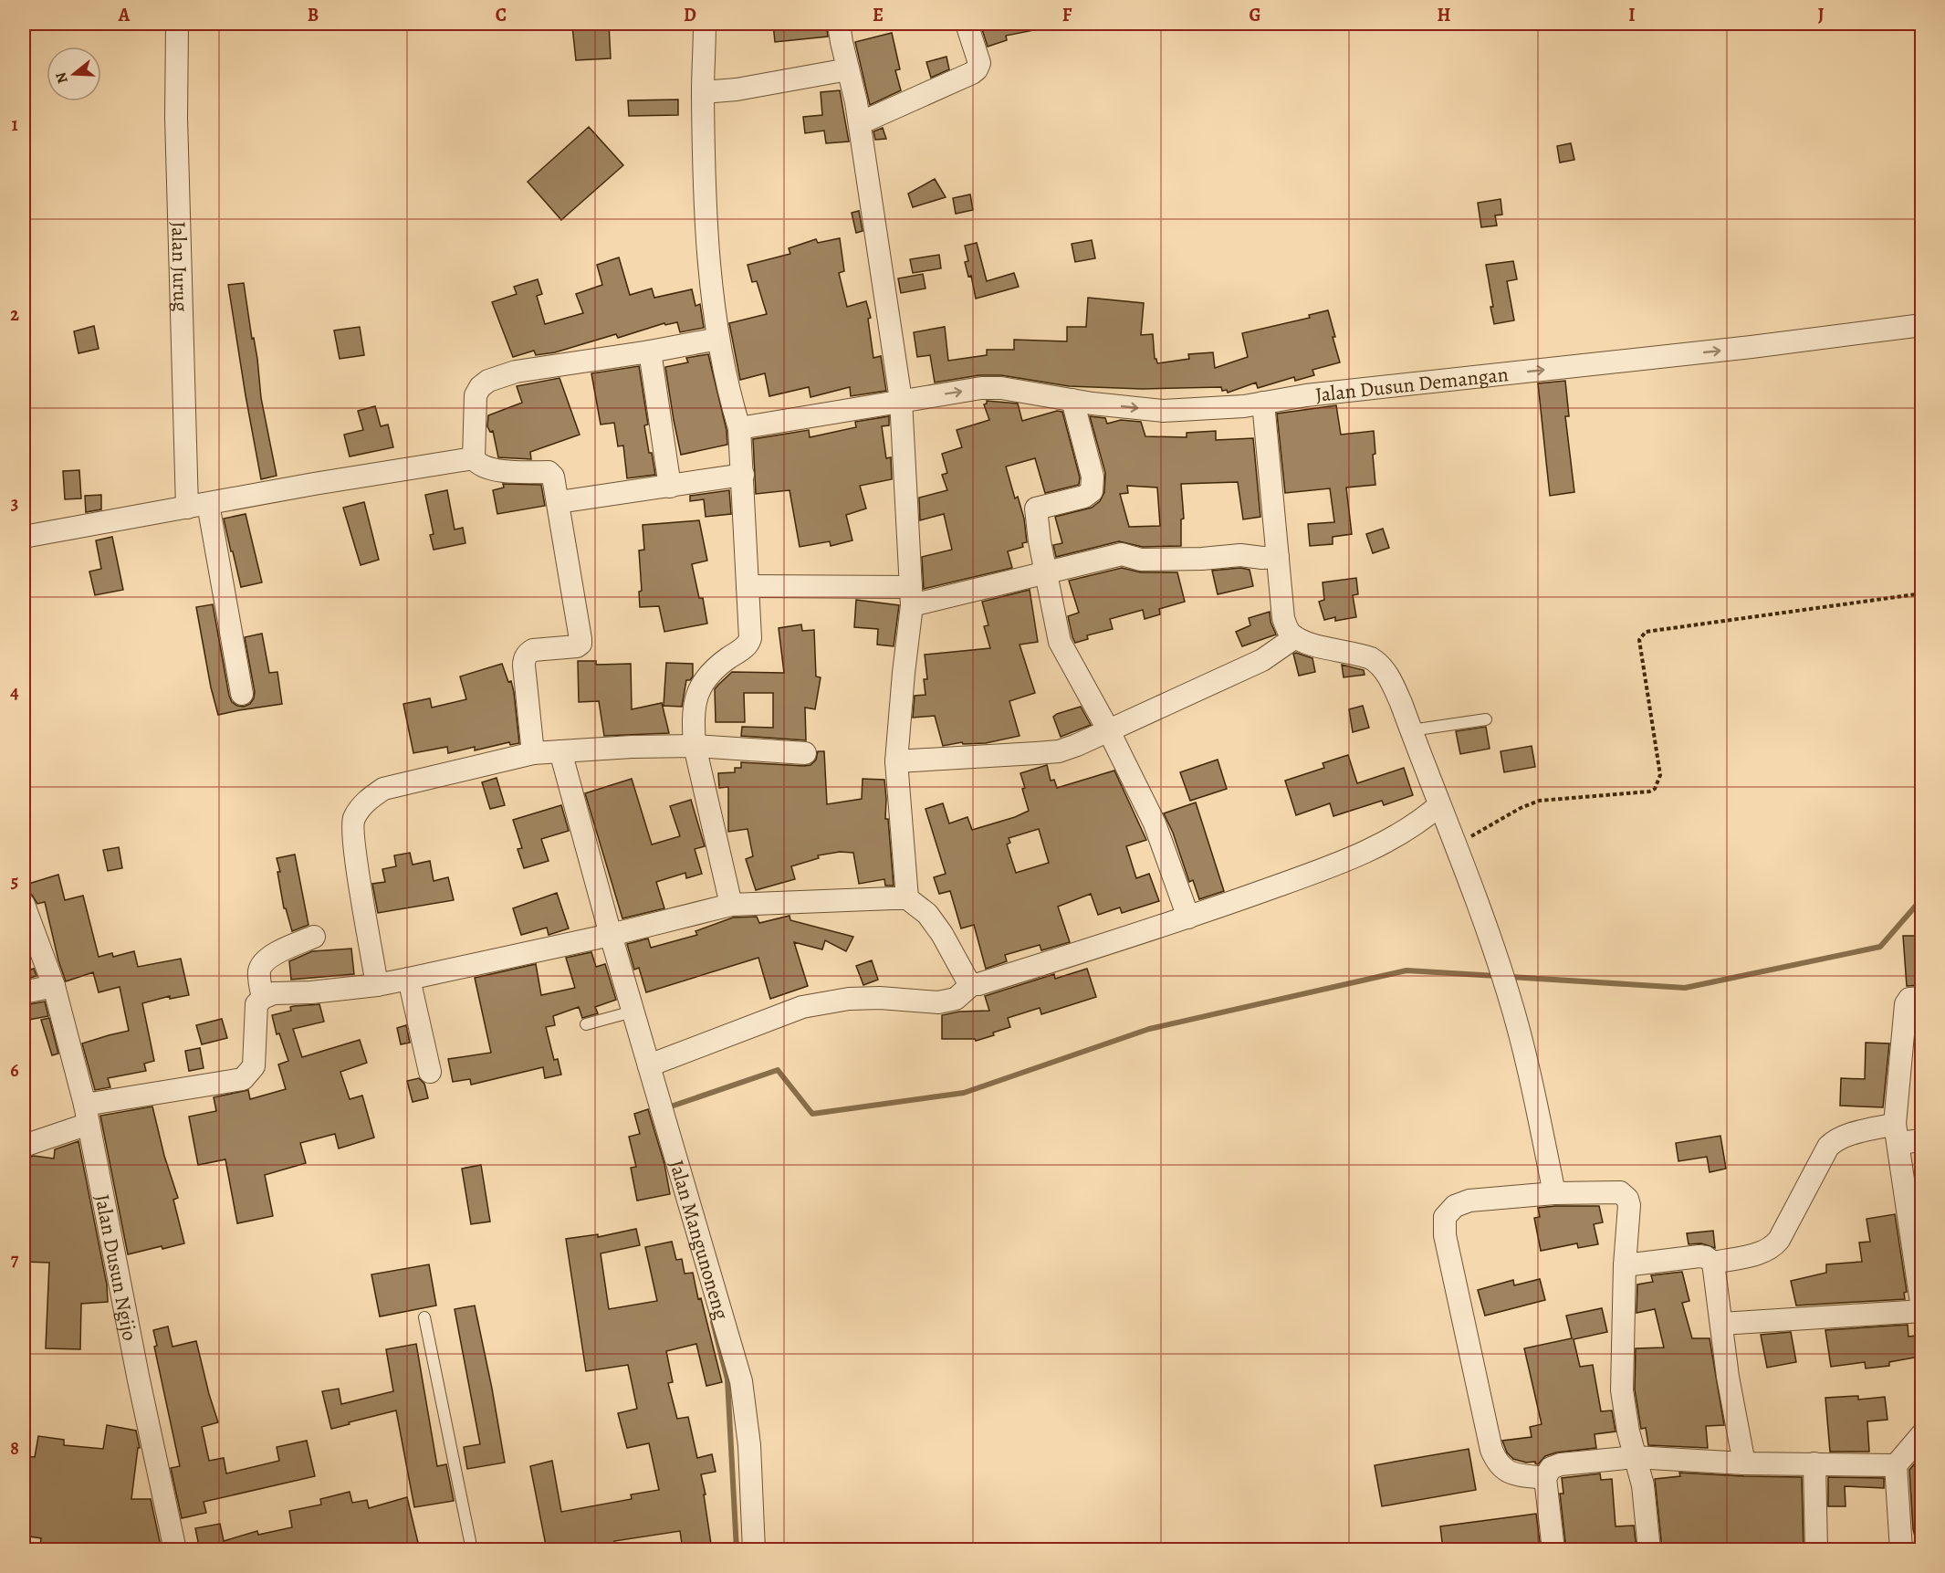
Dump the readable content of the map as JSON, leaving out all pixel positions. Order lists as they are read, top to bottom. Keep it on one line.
{"streets":{"street":["Jalan Jurug","Jalan Dusun Demangan","Jalan Mangunoneng","Jalan Dusun Ngijo"]},"north":"left","grid":{"columns":["A","B","C","D","E","F","G","H","I","J"],"rows":["1","2","3","4","5","6","7","8"]}}
